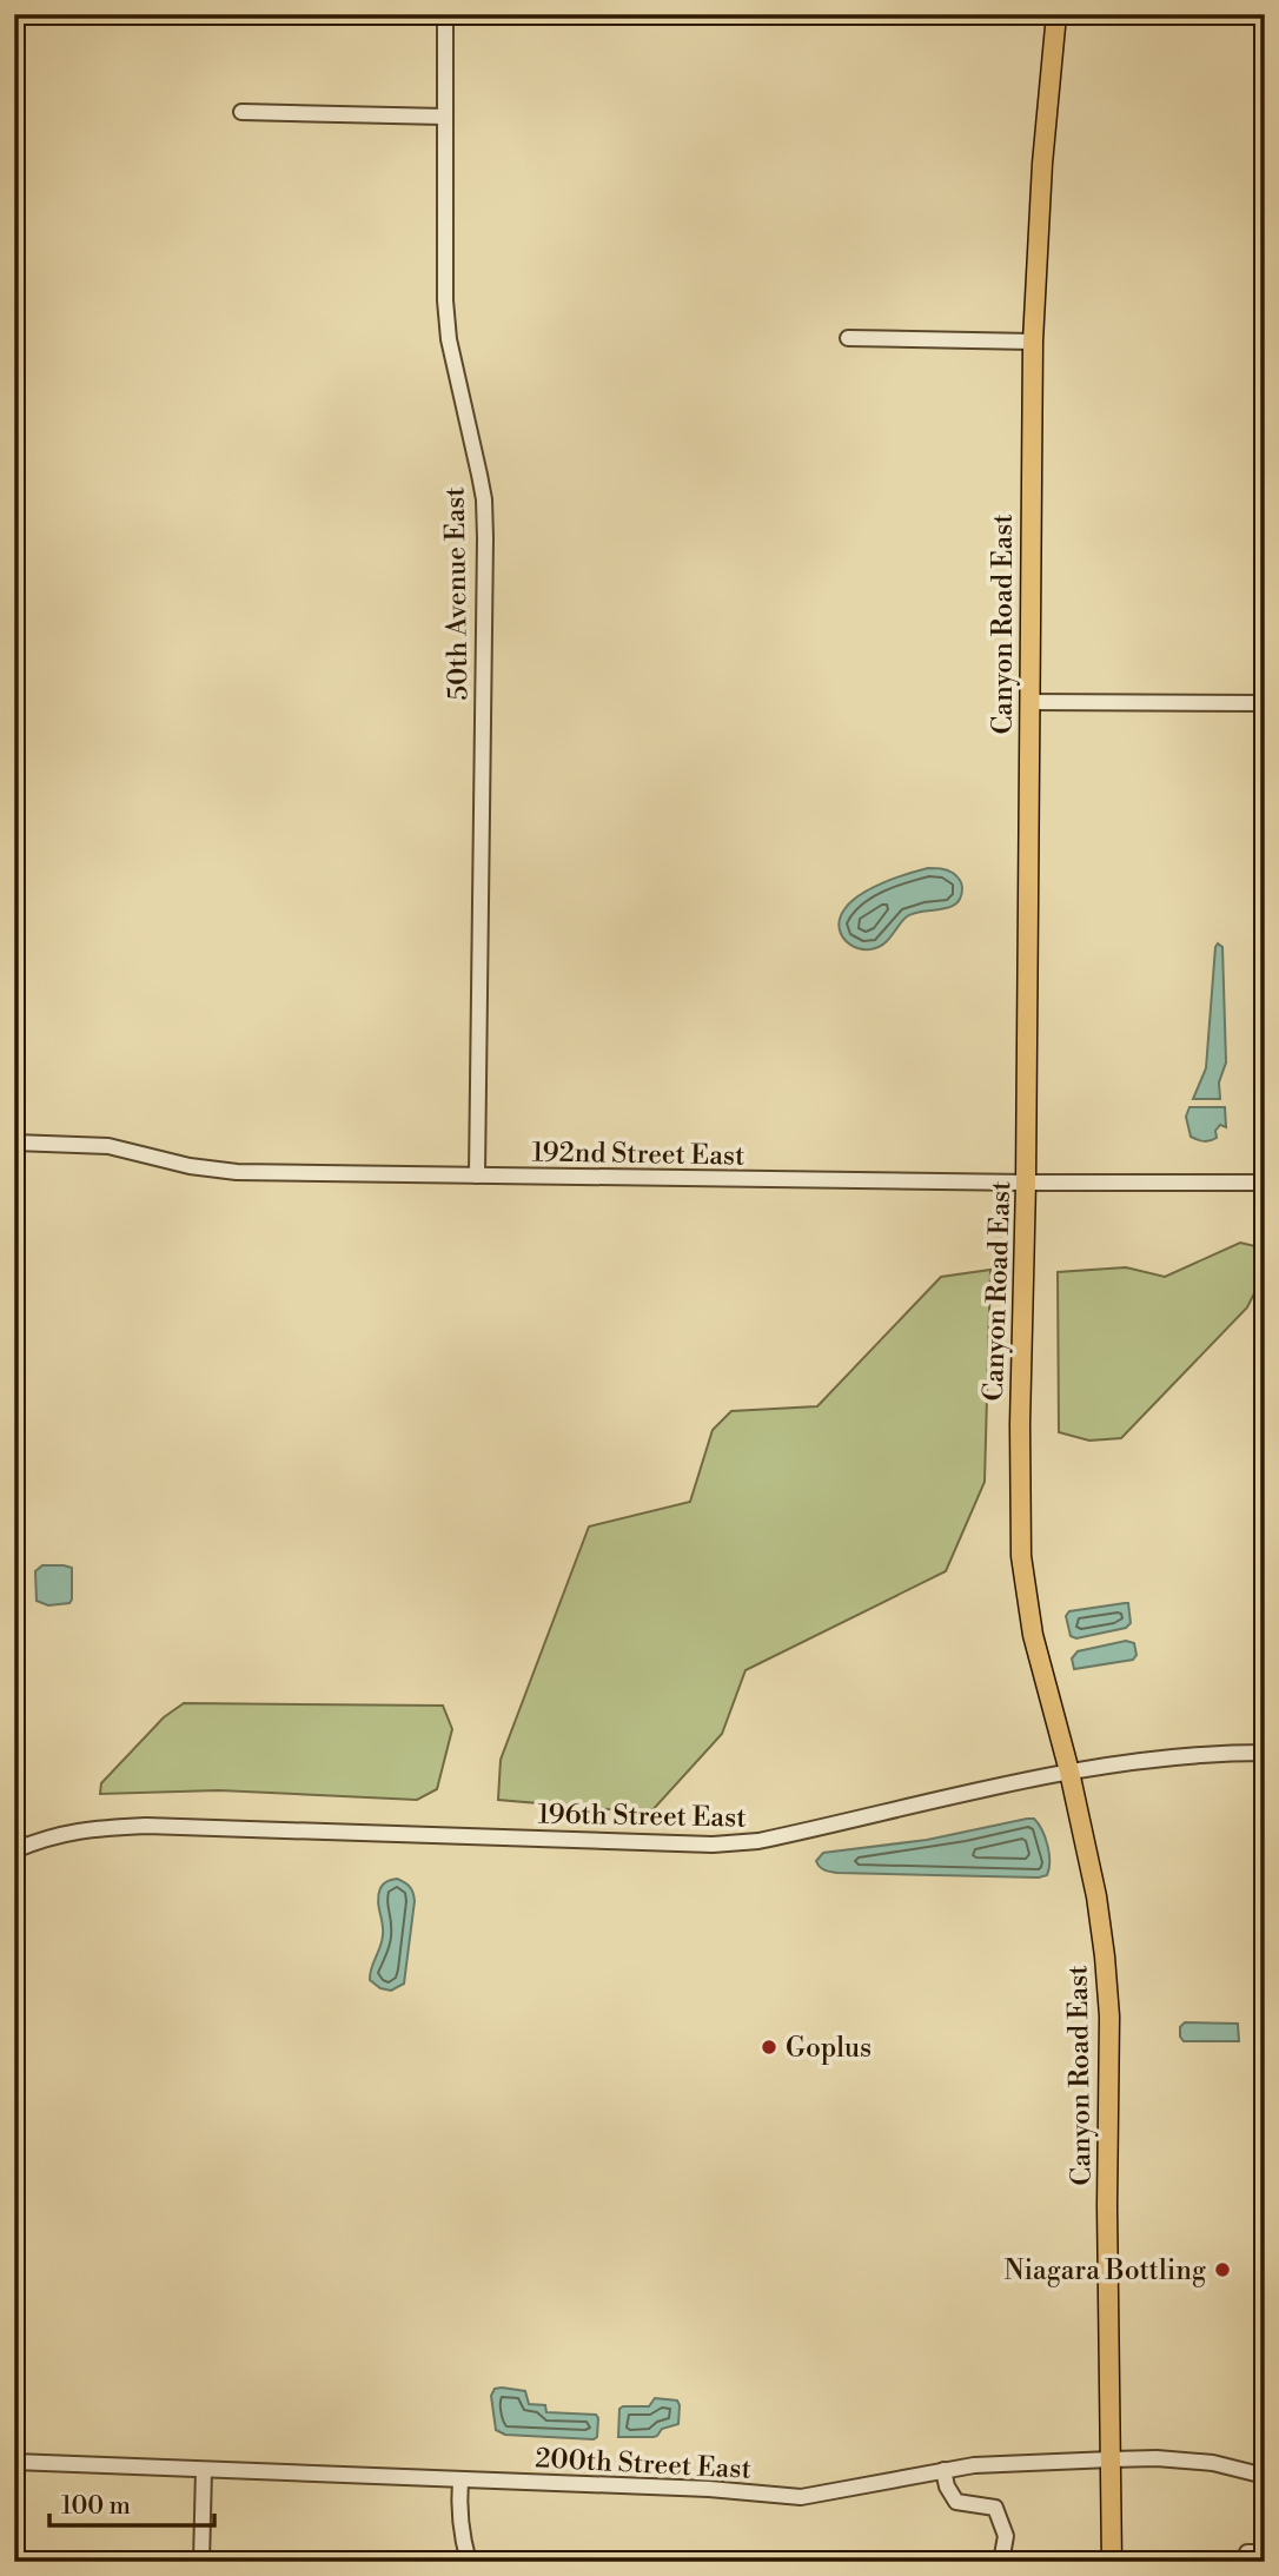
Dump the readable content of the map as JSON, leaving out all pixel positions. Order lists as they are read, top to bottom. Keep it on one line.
{"streets":{"main road":["Canyon Road East"],"street":["50th Avenue East","192nd Street East","196th Street East","200th Street East"]},"crossings":[["50th Avenue East","192nd Street East"],["Canyon Road East","192nd Street East"],["Canyon Road East","196th Street East"],["Canyon Road East","200th Street East"]],"places":["Goplus","Niagara Bottling"],"scale_bar":"100 m"}
